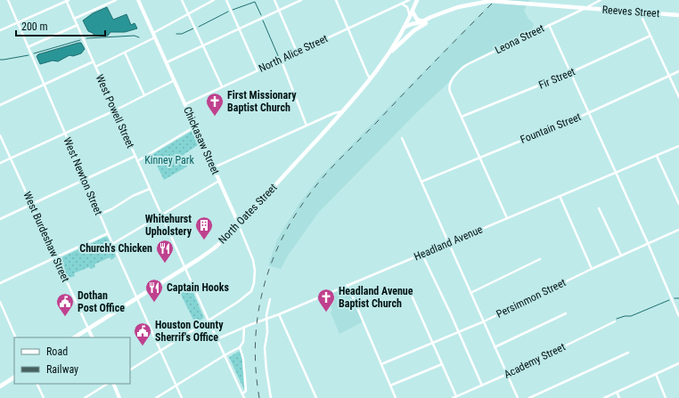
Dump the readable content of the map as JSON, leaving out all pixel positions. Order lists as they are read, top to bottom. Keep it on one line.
{"streets":{"main road":["Reeves Street","North Oates Street"],"street":["Leona Street","North Alice Street","Fir Street","West Powell Street","Fountain Street","Chickasaw Street","West Newton Street","West Burdeshaw Street","Headland Avenue","Persimmon Street","Academy Street"]},"crossings":[["Reeves Street","Leona Street"],["Reeves Street","North Oates Street"],["Leona Street","Fir Street"],["North Alice Street","Chickasaw Street"],["West Powell Street","Chickasaw Street"],["West Powell Street","North Oates Street"],["West Powell Street","Headland Avenue"],["Chickasaw Street","North Oates Street"],["West Newton Street","North Oates Street"],["North Oates Street","West Burdeshaw Street"]],"parks":["Kinney Park"],"places":{"church":["First Missionary Baptist Church","Headland Avenue Baptist Church"],"building":["Whitehurst Upholstery"],"restaurant":["Church's Chicken","Captain Hooks"],"public building":["Dothan Post Office","Houston County Sherrif's Office"]},"legend":["Road","Railway"],"scale_bar":"200 m"}
